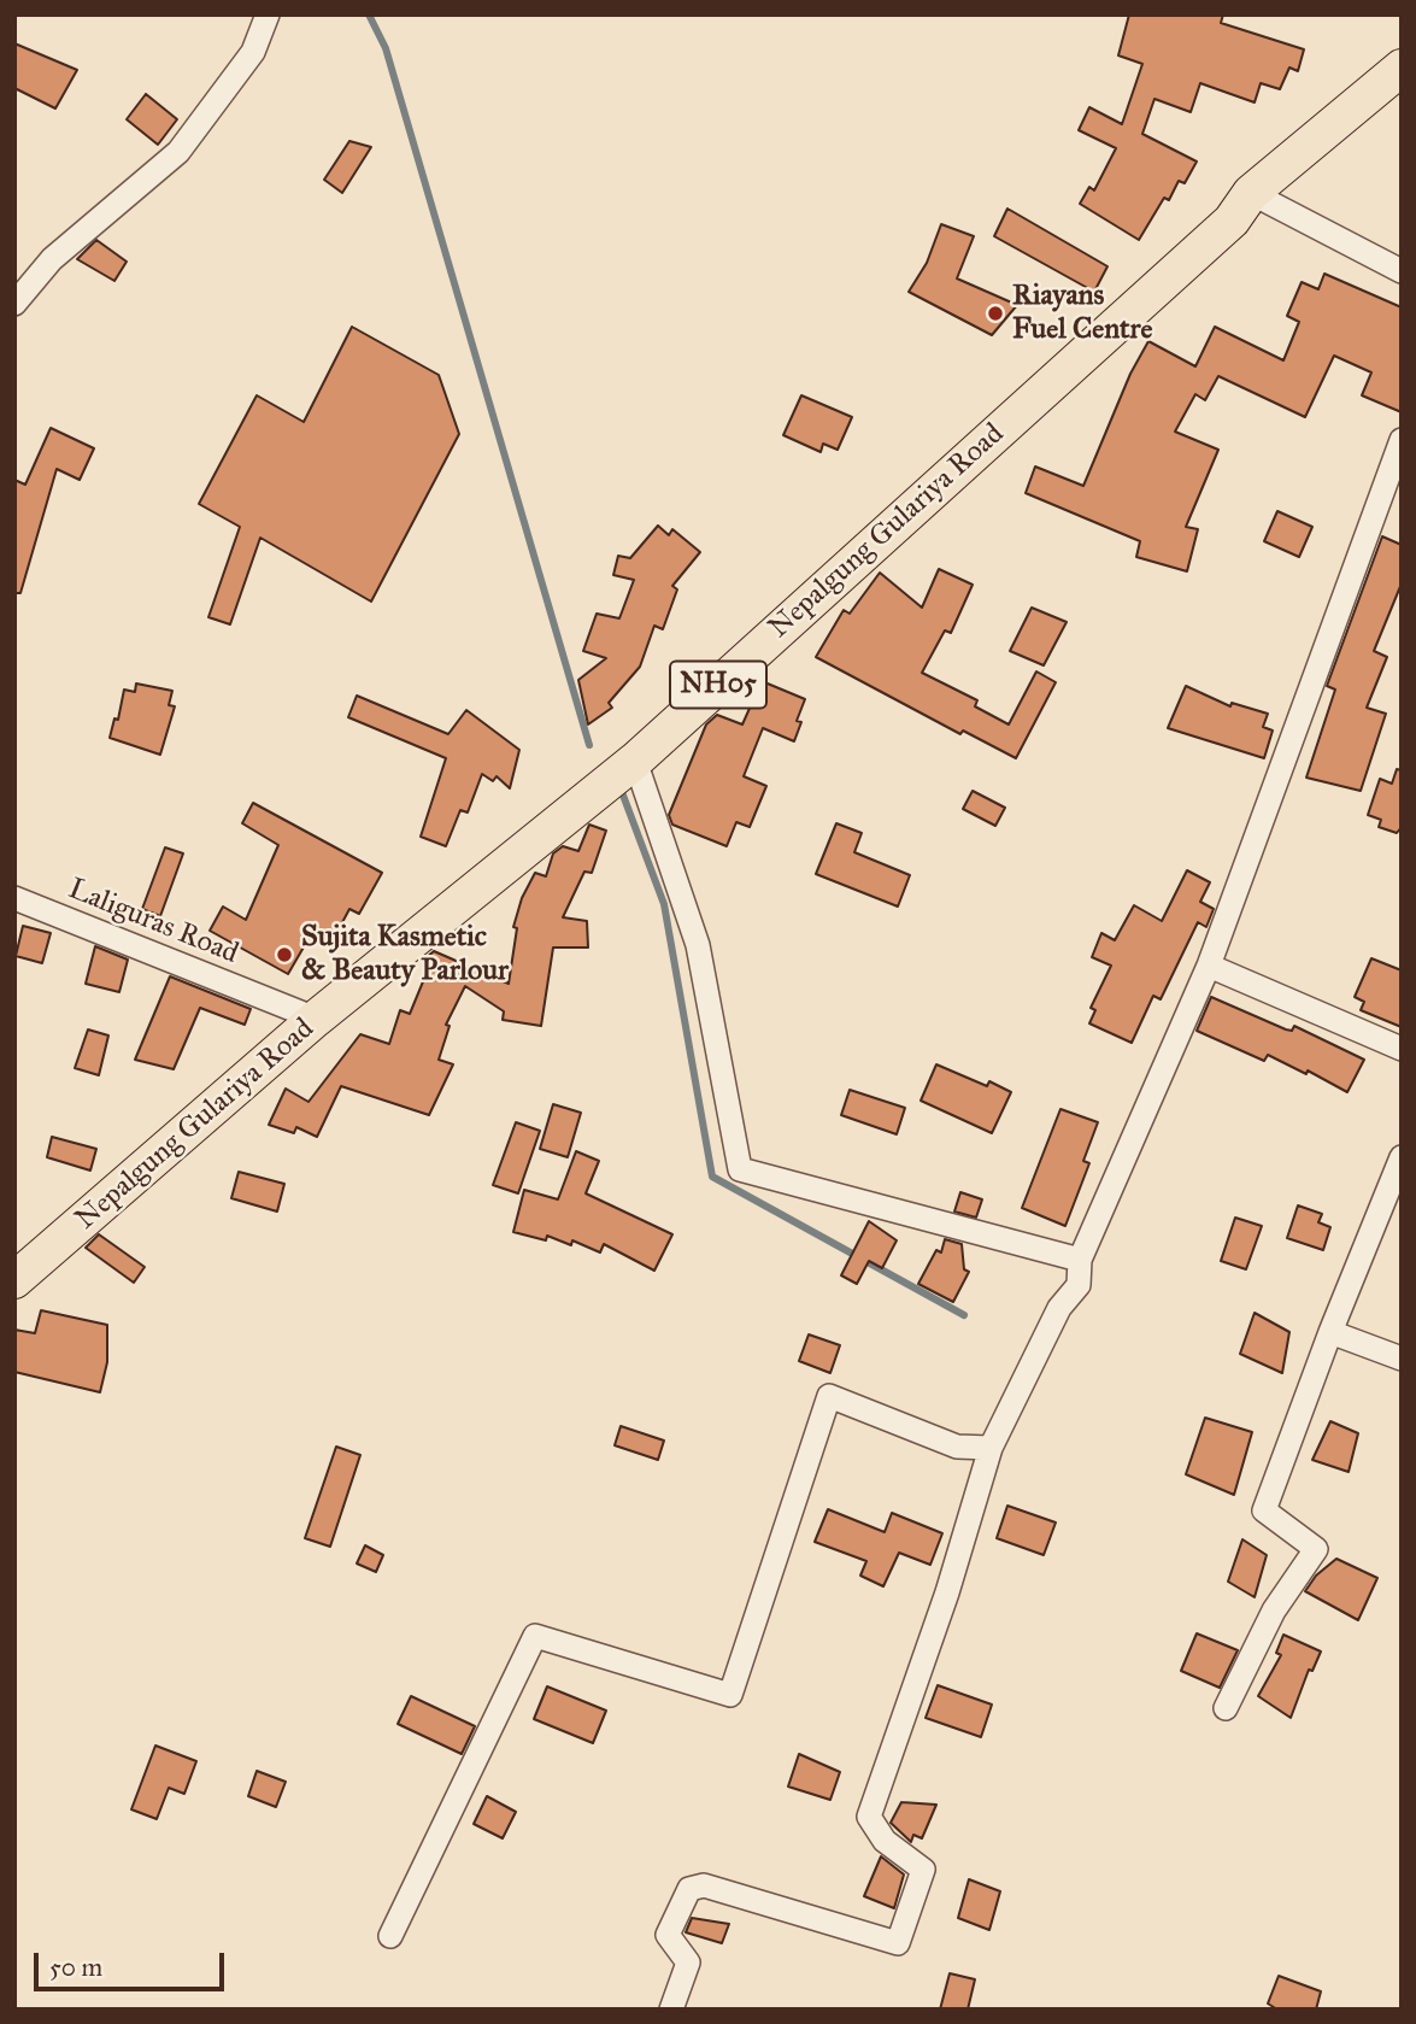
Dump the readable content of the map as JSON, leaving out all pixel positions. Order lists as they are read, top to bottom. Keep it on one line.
{"streets":{"main road":["Nepalgung Gulariya Road","NH05"],"street":["Laliguras Road"]},"crossings":[["Nepalgung Gulariya Road","Laliguras Road"]],"places":["Riayans Fuel Centre","Sujita Kasmetic & Beauty Parlour"],"scale_bar":"50 m"}
